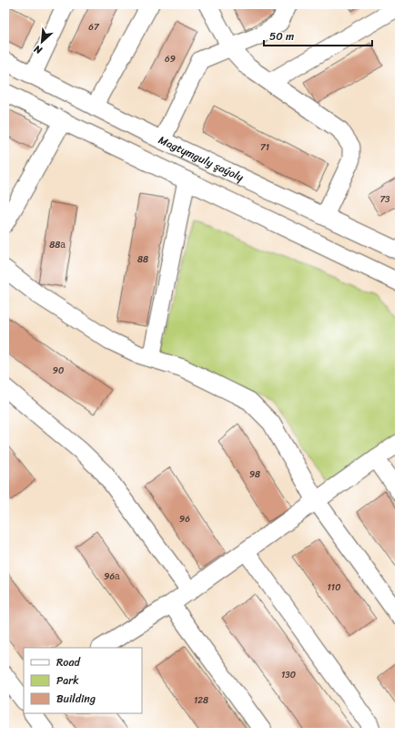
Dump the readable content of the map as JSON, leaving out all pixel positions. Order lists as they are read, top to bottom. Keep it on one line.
{"streets":{"street":["Magtymguly şaýoly"]},"house_numbers":["67","69","71","73","88а","88","90","98","96","96а","110","130","128"],"legend":["Road","Park","Building"],"scale_bar":"50 m","north":"bottom left"}
